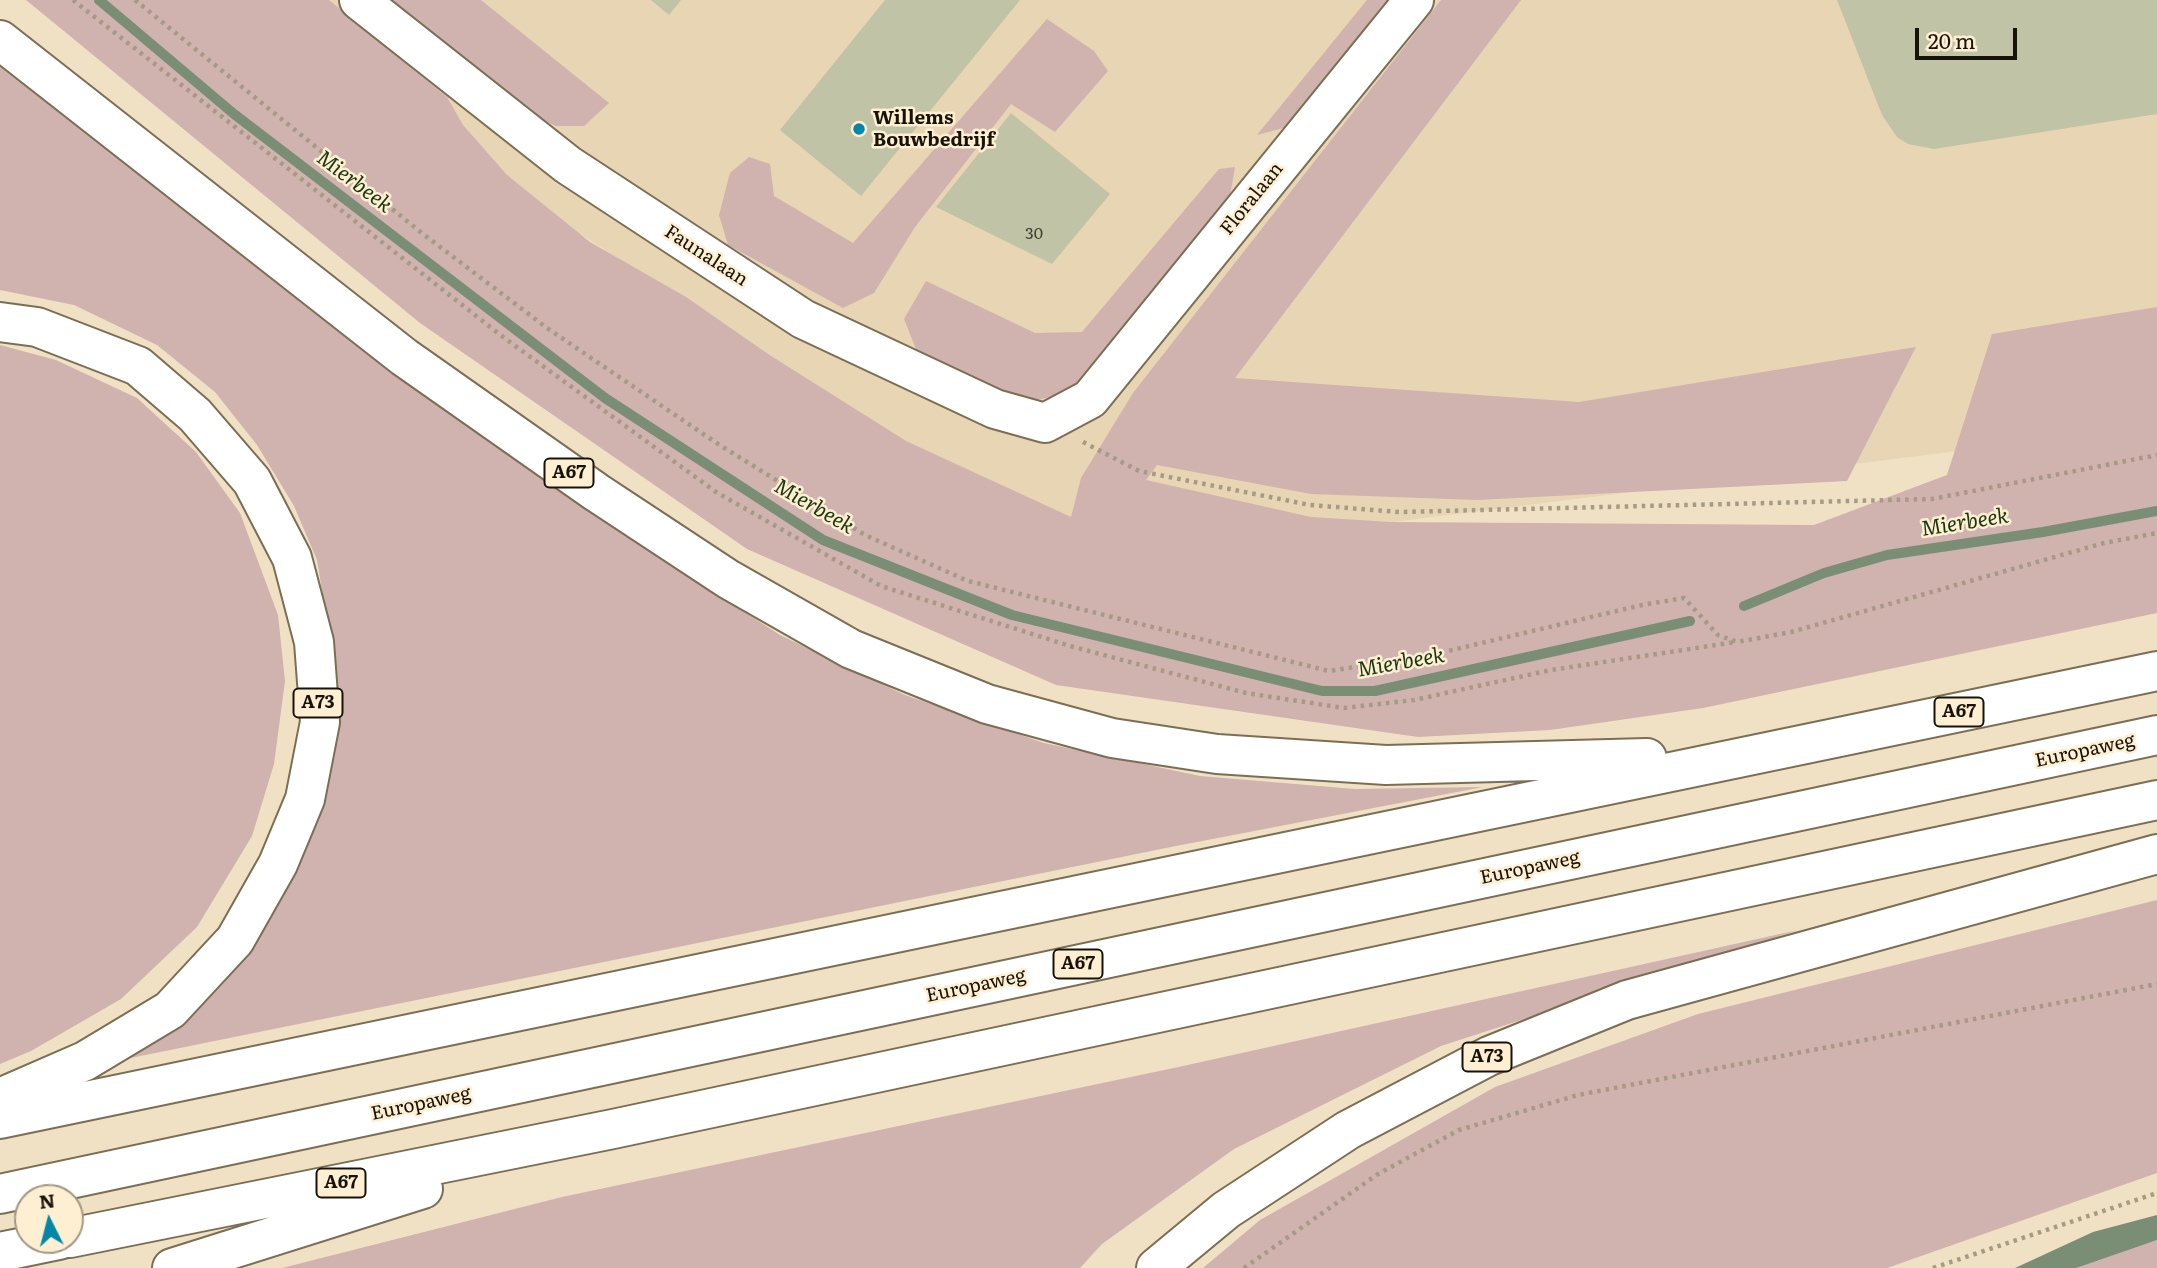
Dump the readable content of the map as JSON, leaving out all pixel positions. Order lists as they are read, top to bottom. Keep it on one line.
{"streets":{"main road":["Floralaan","Faunalaan","A67","A73","Europaweg"]},"crossings":[["Floralaan","Faunalaan"]],"water":["Mierbeek"],"places":["Willems Bouwbedrijf"],"house_numbers":["30"],"scale_bar":"20 m","north":"top"}
